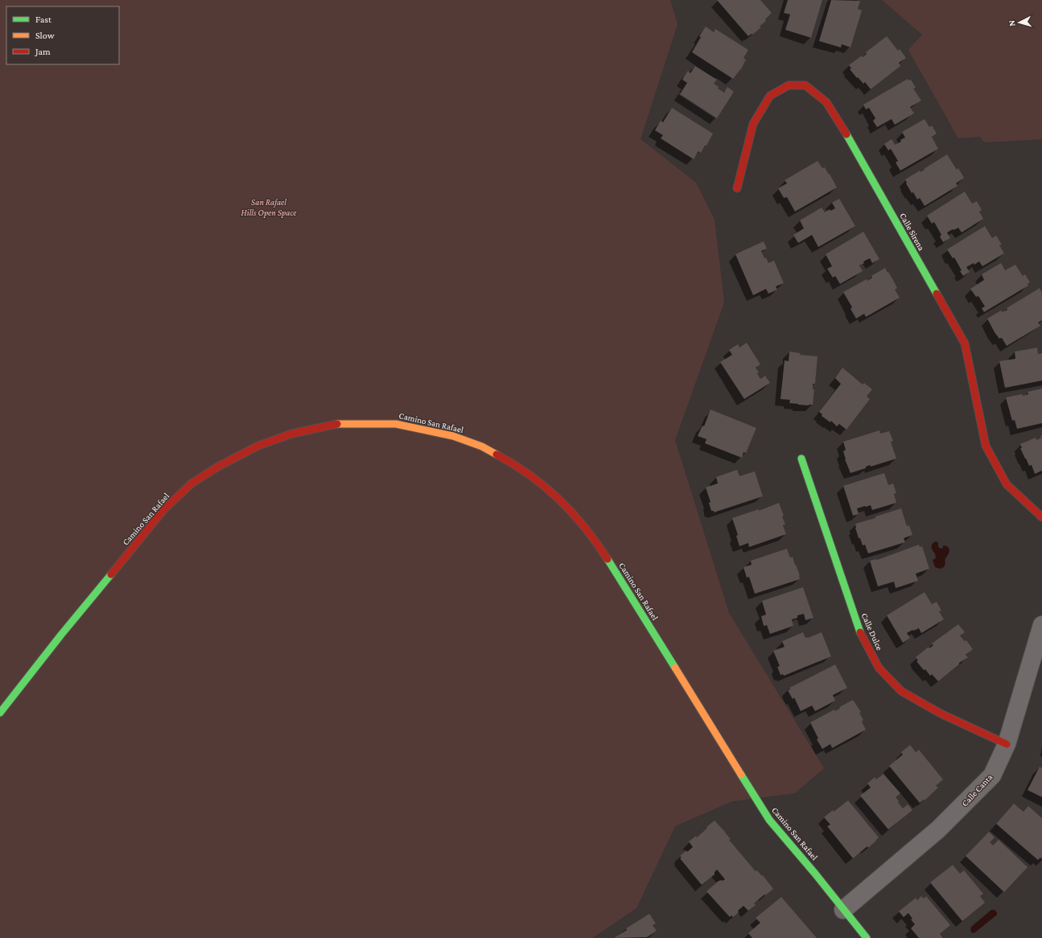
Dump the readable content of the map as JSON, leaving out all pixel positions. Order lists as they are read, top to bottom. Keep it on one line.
{"streets":{"street":["Calle Sirena","Camino San Rafael","Calle Dulce","Calle Canta"]},"crossings":[["Camino San Rafael","Calle Canta"],["Calle Dulce","Calle Canta"]],"parks":["San Rafael Hills Open Space"],"legend":["Fast","Slow","Jam"],"north":"left"}
